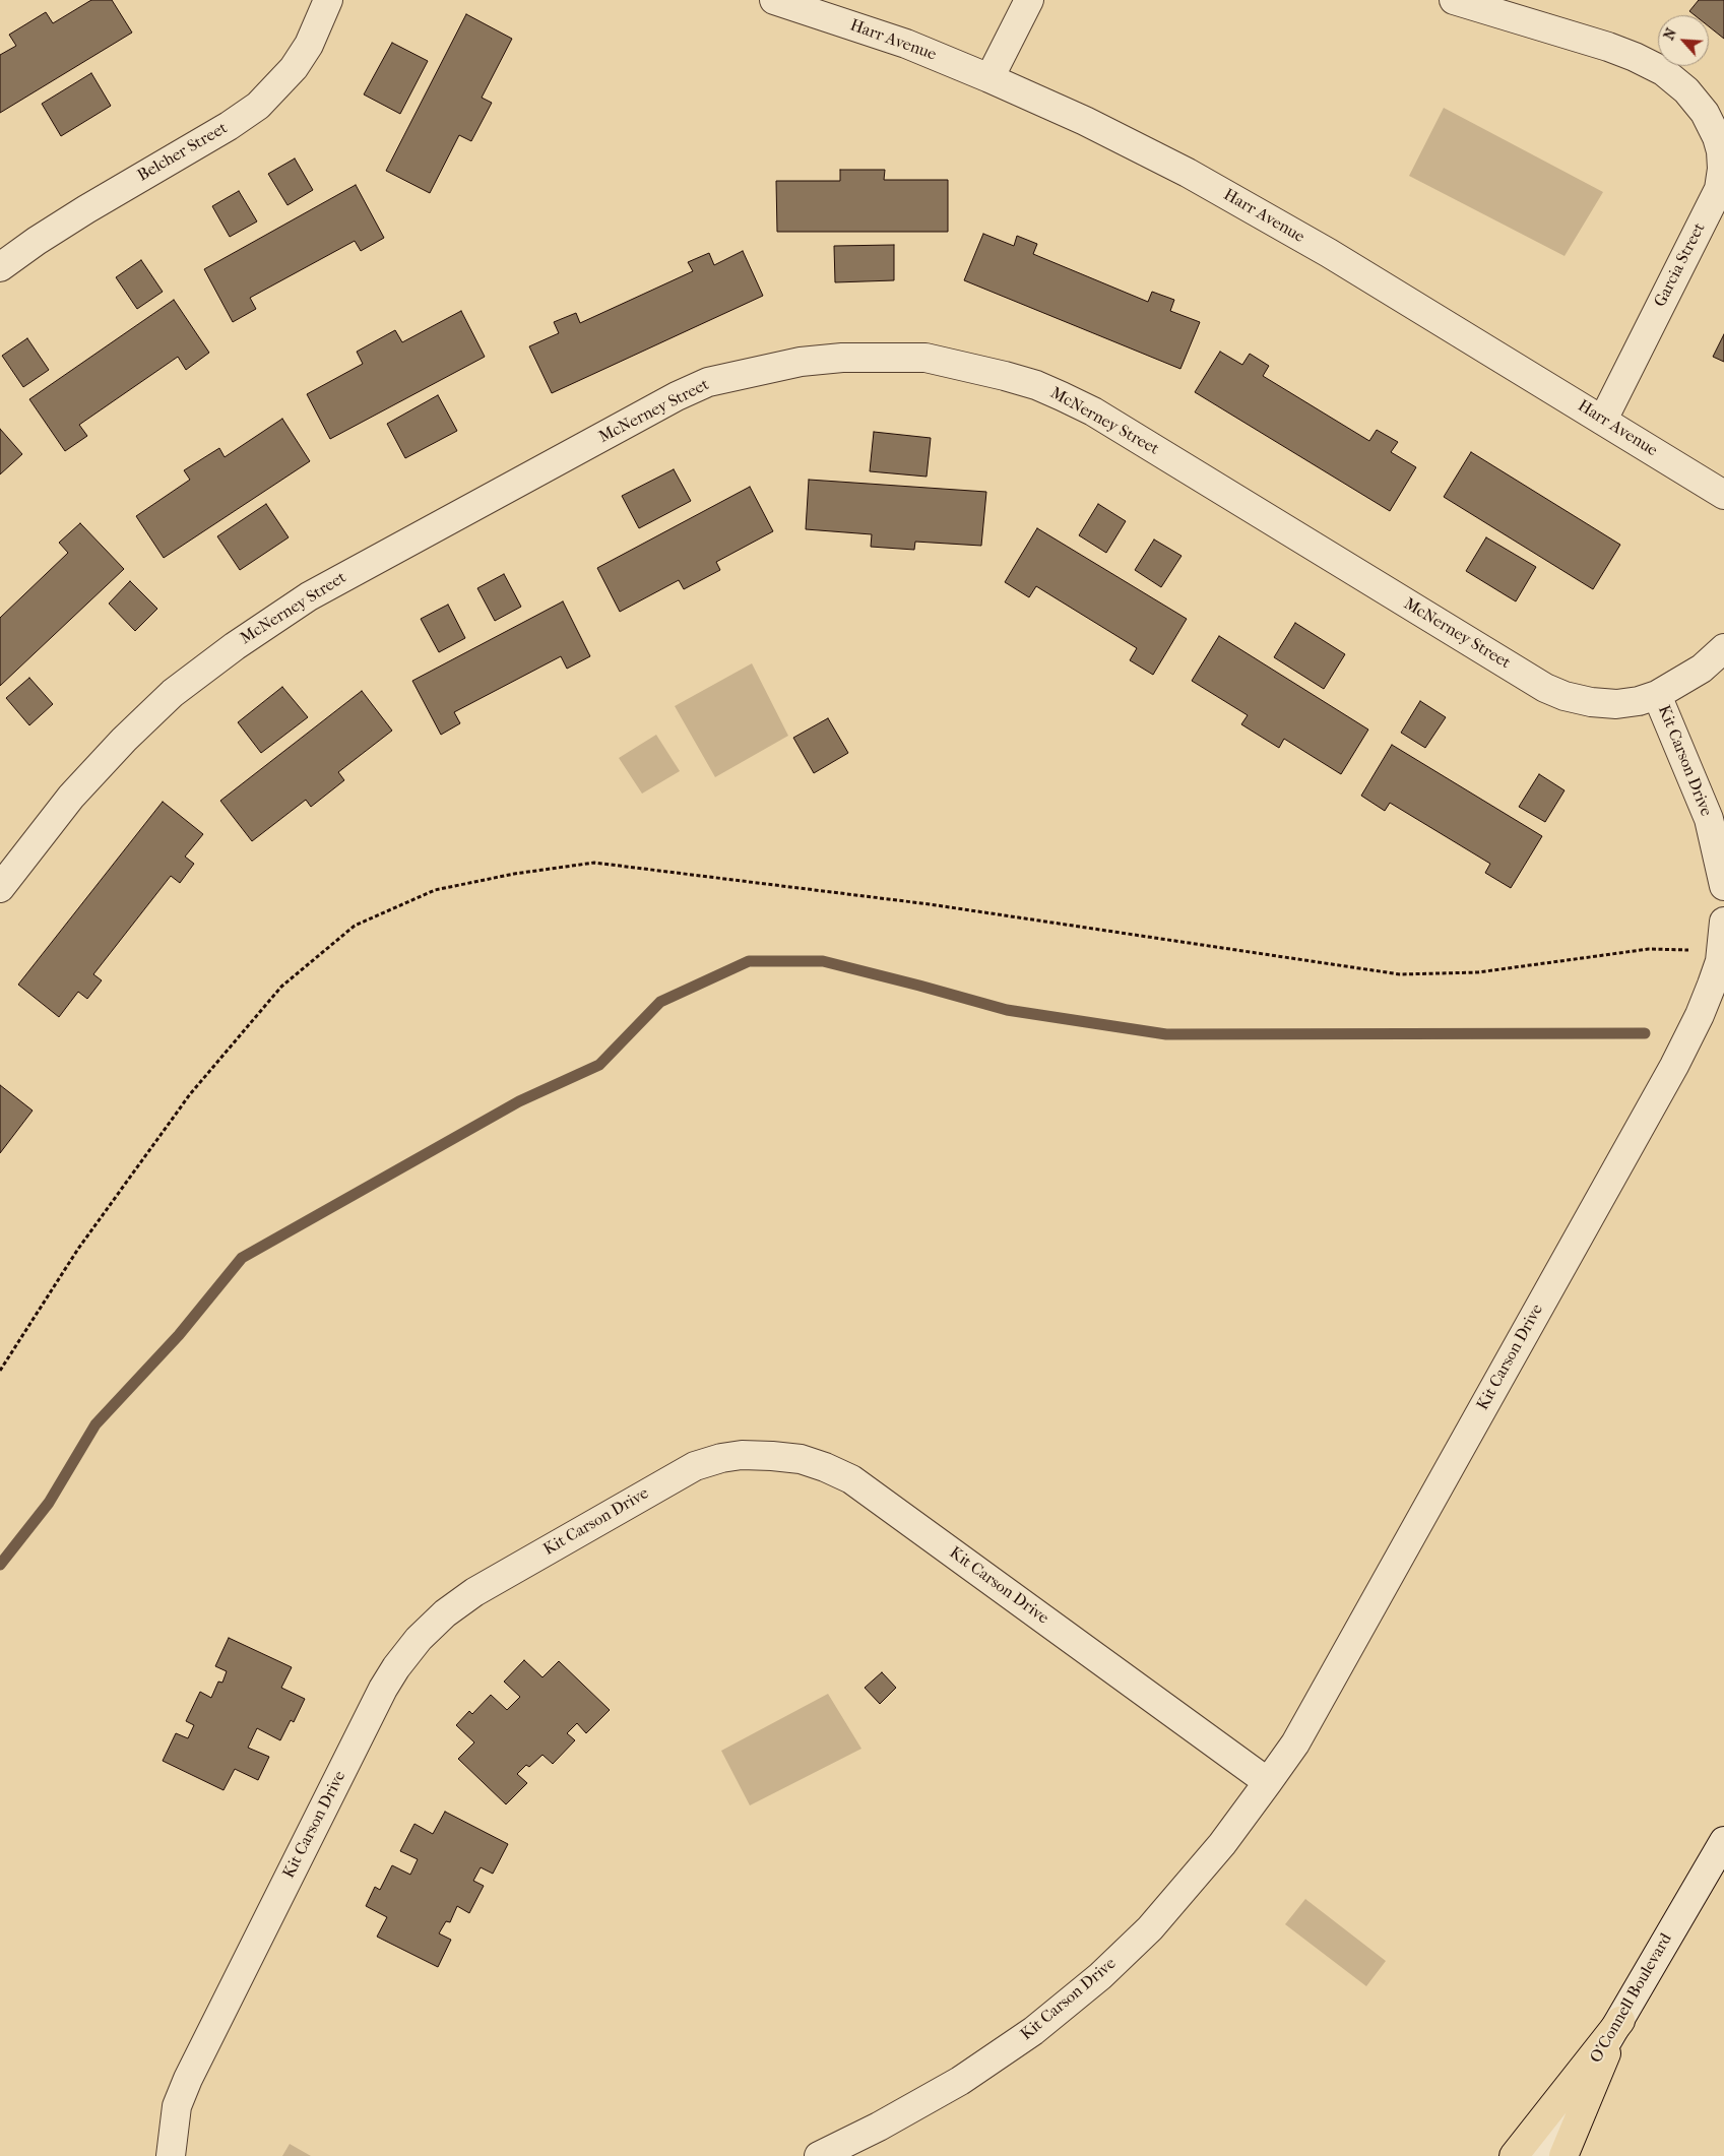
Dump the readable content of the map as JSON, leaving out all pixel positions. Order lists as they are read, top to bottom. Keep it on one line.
{"streets":{"street":["Harr Avenue","Belcher Street","Garcia Street","McNerney Street","Kit Carson Drive","O'Connell Boulevard"]},"crossings":[["Harr Avenue","Garcia Street"],["McNerney Street","Kit Carson Drive"]],"north":"top left"}
